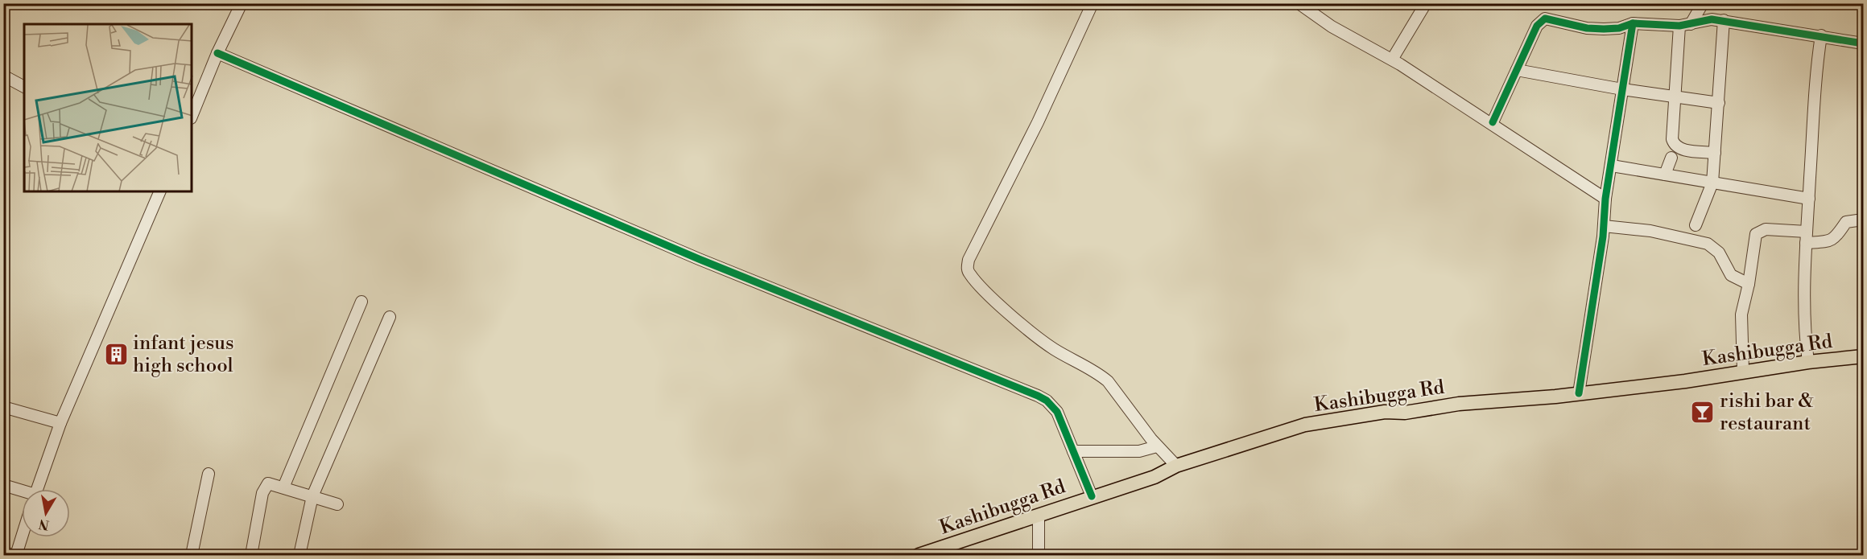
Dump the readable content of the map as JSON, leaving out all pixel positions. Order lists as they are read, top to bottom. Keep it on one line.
{"streets":{"main road":["Kashibugga Rd"]},"places":{"building":["infant jesus high school"],"bar":["rishi bar & restaurant"]},"north":"bottom"}
